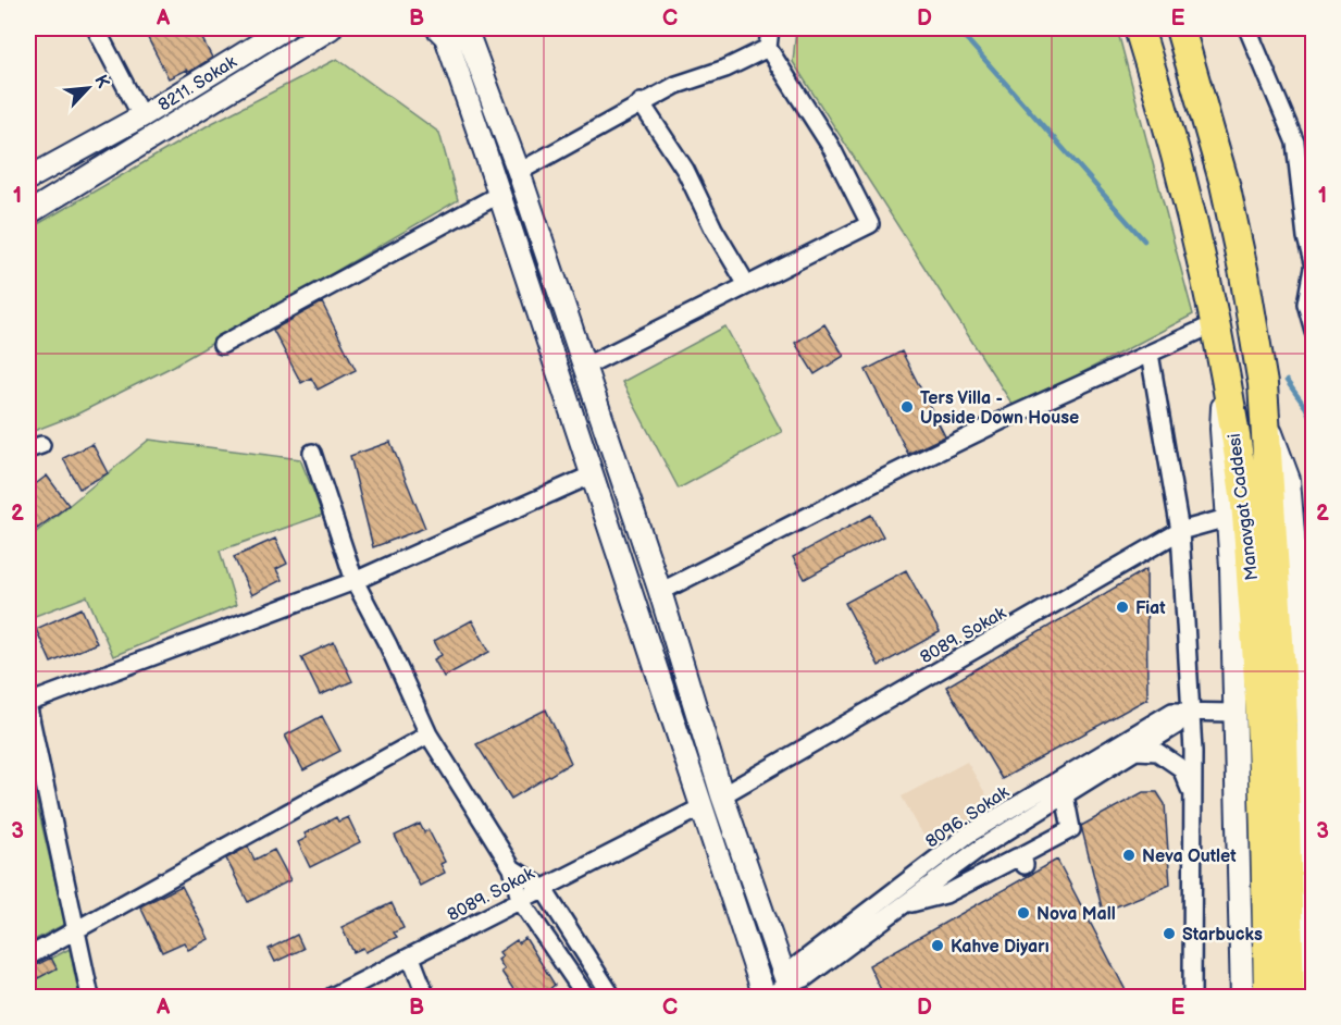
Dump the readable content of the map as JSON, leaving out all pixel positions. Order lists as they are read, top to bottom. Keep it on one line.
{"streets":{"highway":["Manavgat Caddesi"],"street":["8211. Sokak","8089. Sokak","8096. Sokak"]},"places":["Ters Villa - Upside Down House","Fiat","Neva Outlet","Nova Mall","Starbucks","Kahve Diyarı"],"north":"top right","grid":{"columns":["A","B","C","D","E"],"rows":["1","2","3"]}}
